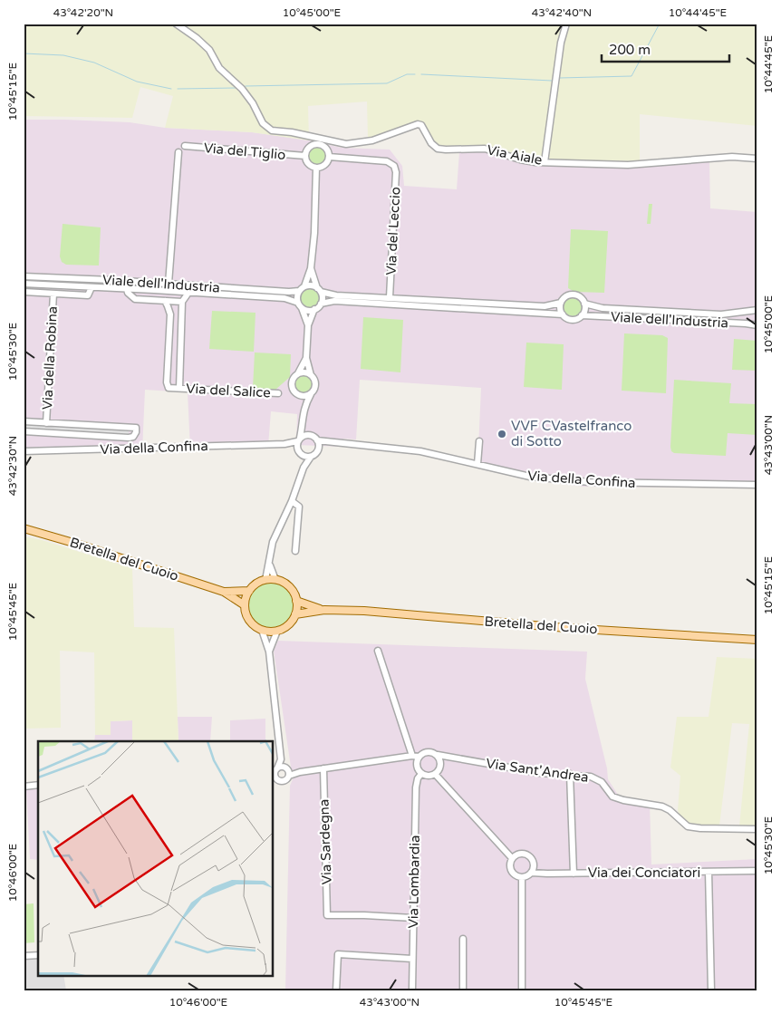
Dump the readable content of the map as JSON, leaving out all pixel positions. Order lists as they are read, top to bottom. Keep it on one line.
{"streets":{"main road":["Bretella del Cuoio"],"street":["Via del Tiglio","Via Aiale","Via del Leccio","Viale dell'Industria","Via della Robina","Via del Salice","Via della Confina","Via Sant'Andrea","Via Sardegna","Via dei Conciatori","Via Lombardia"]},"crossings":[["Via del Tiglio","Via del Leccio"],["Via del Leccio","Viale dell'Industria"],["Via Sant'Andrea","Via Sardegna"],["Via Sant'Andrea","Via Lombardia"],["Via Sardegna","Via Lombardia"]],"places":["VVF CVastelfranco di Sotto"],"scale_bar":"200 m","coordinates":["43°42'20\"N","10°45'00\"E","43°42'40\"N","10°44'45\"E","10°45'15\"E","10°45'30\"E","43°43'00\"N","43°42'30\"N","10°45'45\"E","10°46'00\"E"]}
